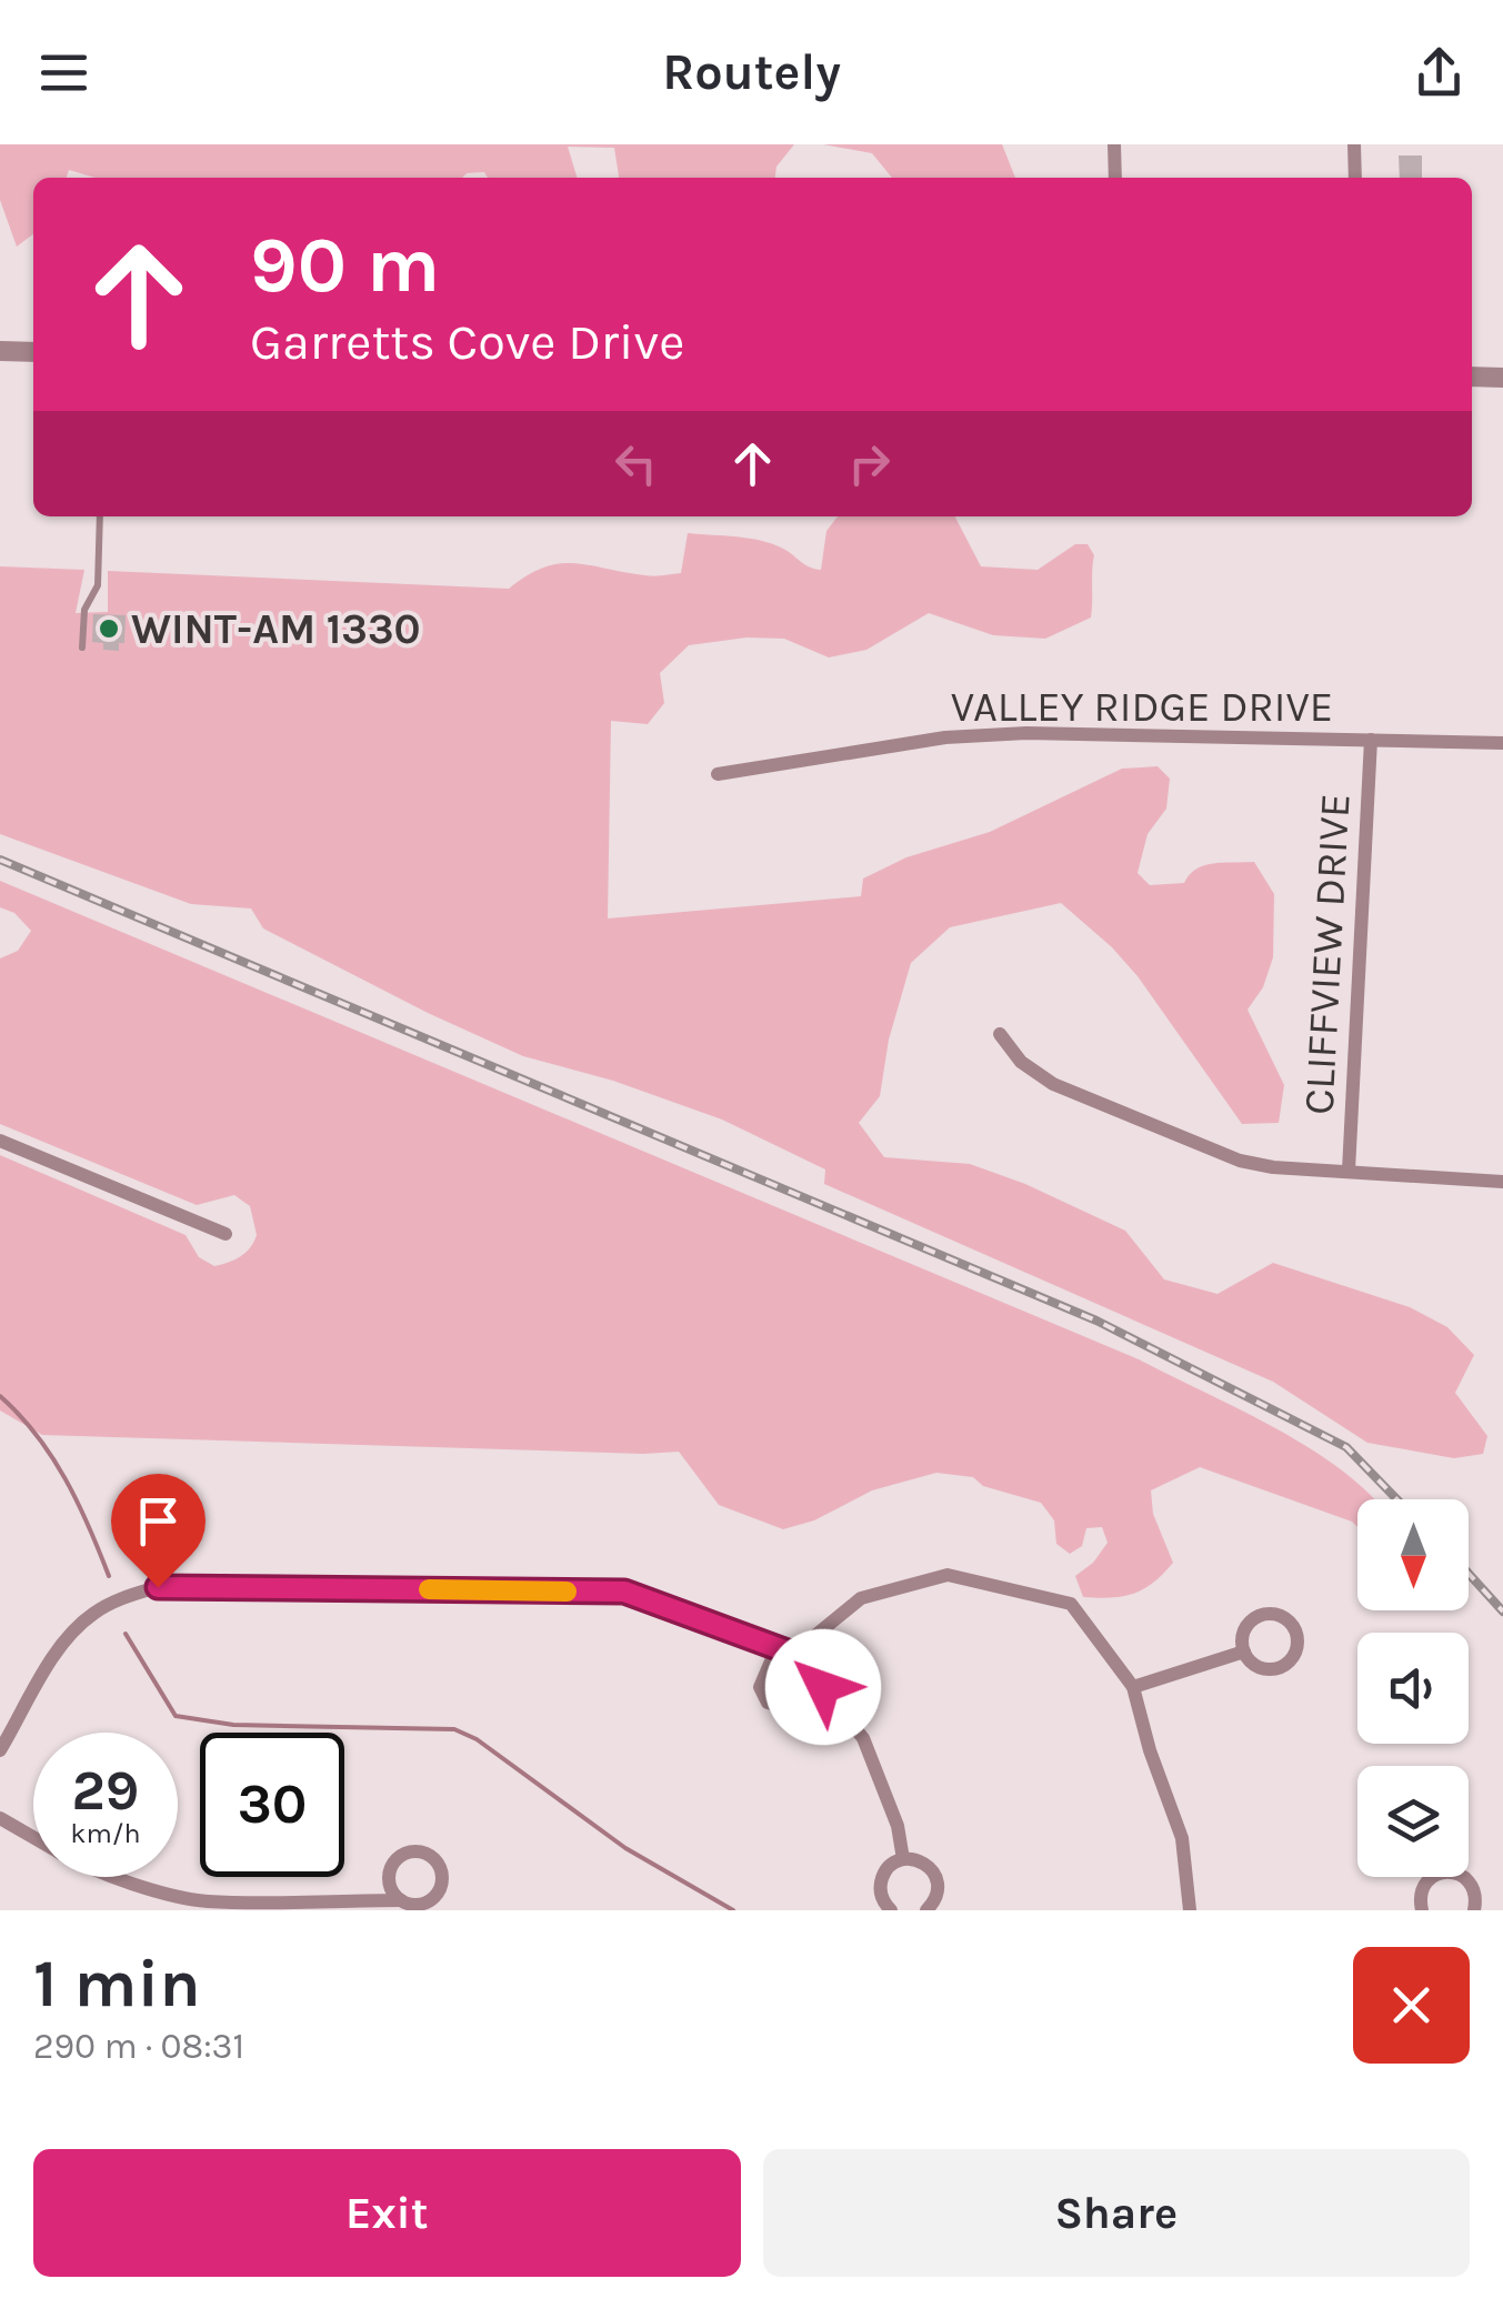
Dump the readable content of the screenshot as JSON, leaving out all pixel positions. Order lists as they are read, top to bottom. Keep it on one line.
{"streets":{"street":["VALLEY RIDGE DRIVE","CLIFFVIEW DRIVE"]},"crossings":[["VALLEY RIDGE DRIVE","CLIFFVIEW DRIVE"]],"places":["WINT-AM 1330"],"north":"bottom","page":{"header":"Routely","turn":["90 m","Garretts Cove Drive"],"speed":"29 km/h","limit":"30","heading":["1 min","290 m · 08:31"],"buttons":["Exit","Share"]}}
